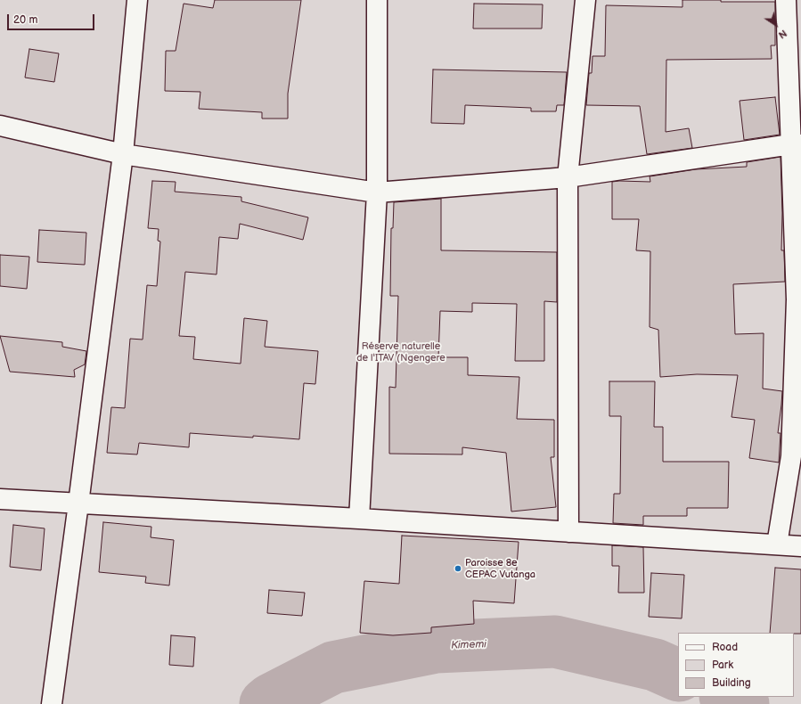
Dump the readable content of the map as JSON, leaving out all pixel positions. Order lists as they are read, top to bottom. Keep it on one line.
{"water":["Kimemi"],"parks":["Réserve naturelle de l'ITAV (Ngengere"],"places":["Paroisse 8e CEPAC Vutanga"],"legend":["Road","Park","Building"],"scale_bar":"20 m","north":"bottom right"}
